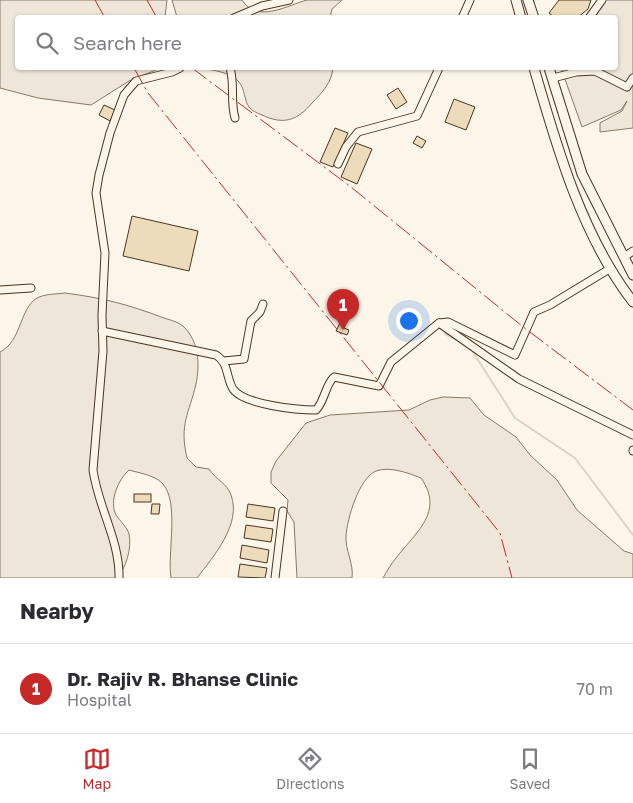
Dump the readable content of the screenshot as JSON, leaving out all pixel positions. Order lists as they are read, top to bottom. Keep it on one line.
{"page":{"search":"Search here","pins":"1","heading":"Nearby","list":[{"mark":"1","name":"Dr. Rajiv R. Bhanse Clinic","note":"Hospital","value":"70 m"}],"nav":["Map","Directions","Saved"]}}
